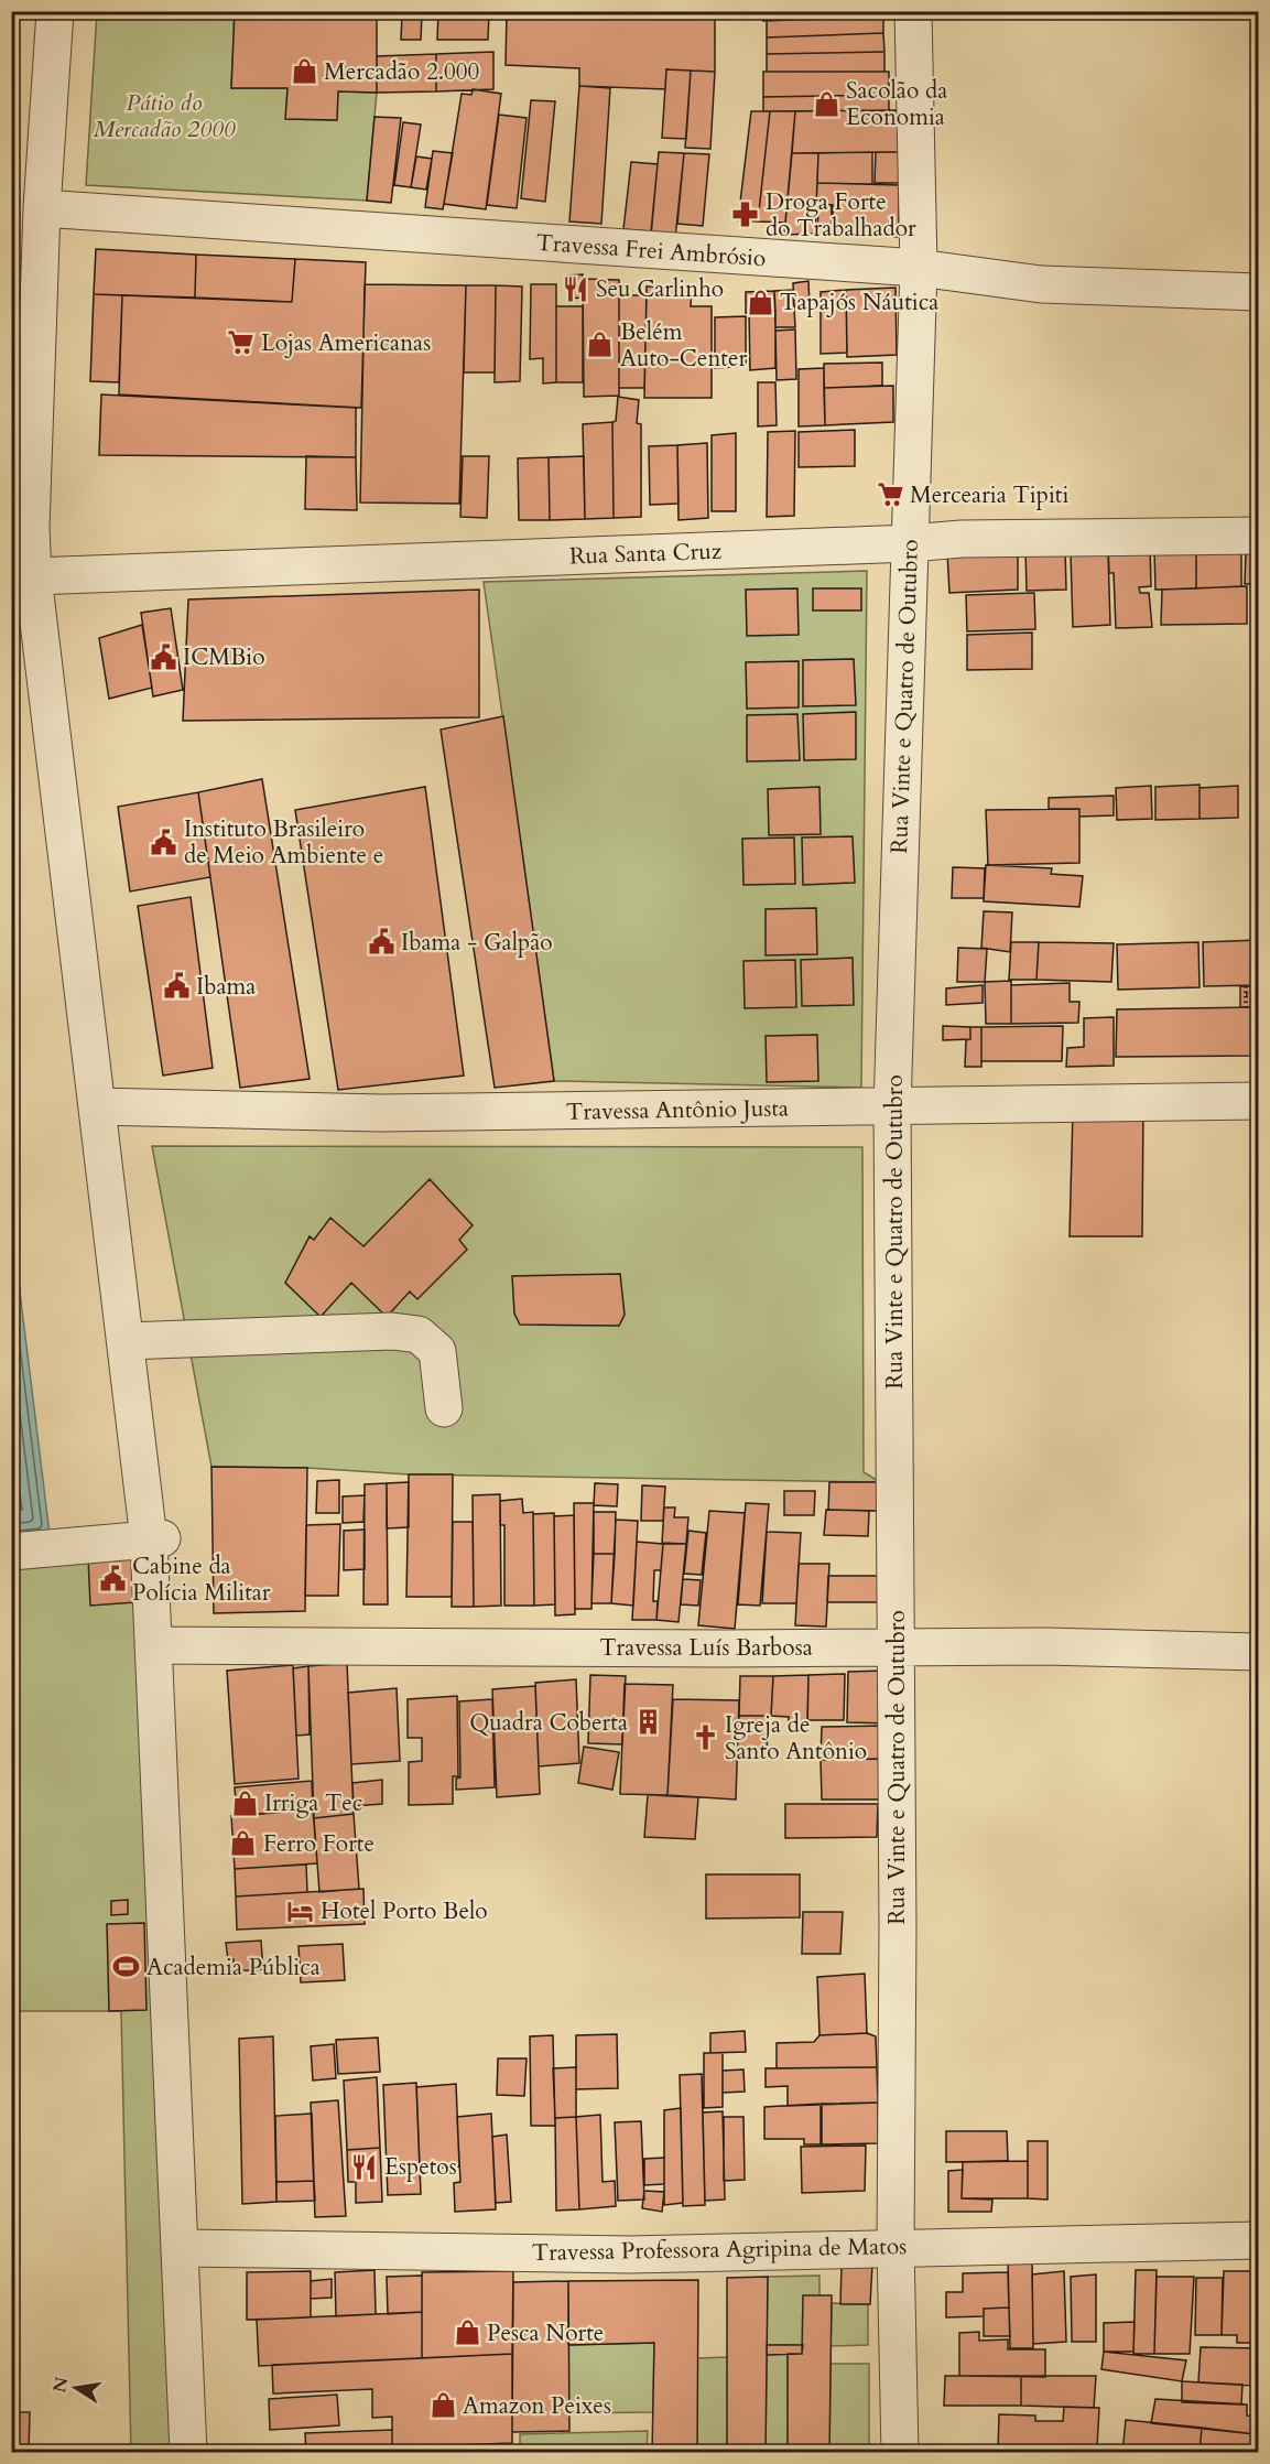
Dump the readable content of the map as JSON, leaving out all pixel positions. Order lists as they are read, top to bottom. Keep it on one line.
{"streets":{"street":["Travessa Frei Ambrósio","Rua Santa Cruz","Rua Vinte e Quatro de Outubro","Travessa Antônio Justa","Travessa Luís Barbosa","Travessa Professora Agripina de Matos"]},"crossings":[["Travessa Frei Ambrósio","Rua Vinte e Quatro de Outubro"],["Rua Santa Cruz","Rua Vinte e Quatro de Outubro"],["Rua Vinte e Quatro de Outubro","Travessa Antônio Justa"],["Rua Vinte e Quatro de Outubro","Travessa Luís Barbosa"],["Rua Vinte e Quatro de Outubro","Travessa Professora Agripina de Matos"]],"parks":["Pátio do Mercadão 2000"],"places":{"shop":["Mercadão 2.000","Sacolão da Economia","Tapajós Náutica","Belém Auto-Center","Irriga Tec","Ferro Forte","Pesca Norte","Amazon Peixes"],"pharmacy":["Droga Forte do Trabalhador"],"restaurant":["Seu Carlinho","Espetos"],"supermarket":["Lojas Americanas","Mercearia Tipiti"],"public building":["ICMBio","Instituto Brasileiro de Meio Ambiente e","Ibama - Galpão","Ibama","Cabine da Polícia Militar"],"building":["Quadra Coberta"],"church":["Igreja de Santo Antônio"],"hotel":["Hotel Porto Belo"],"sports":["Academia Pública"]},"north":"left"}
